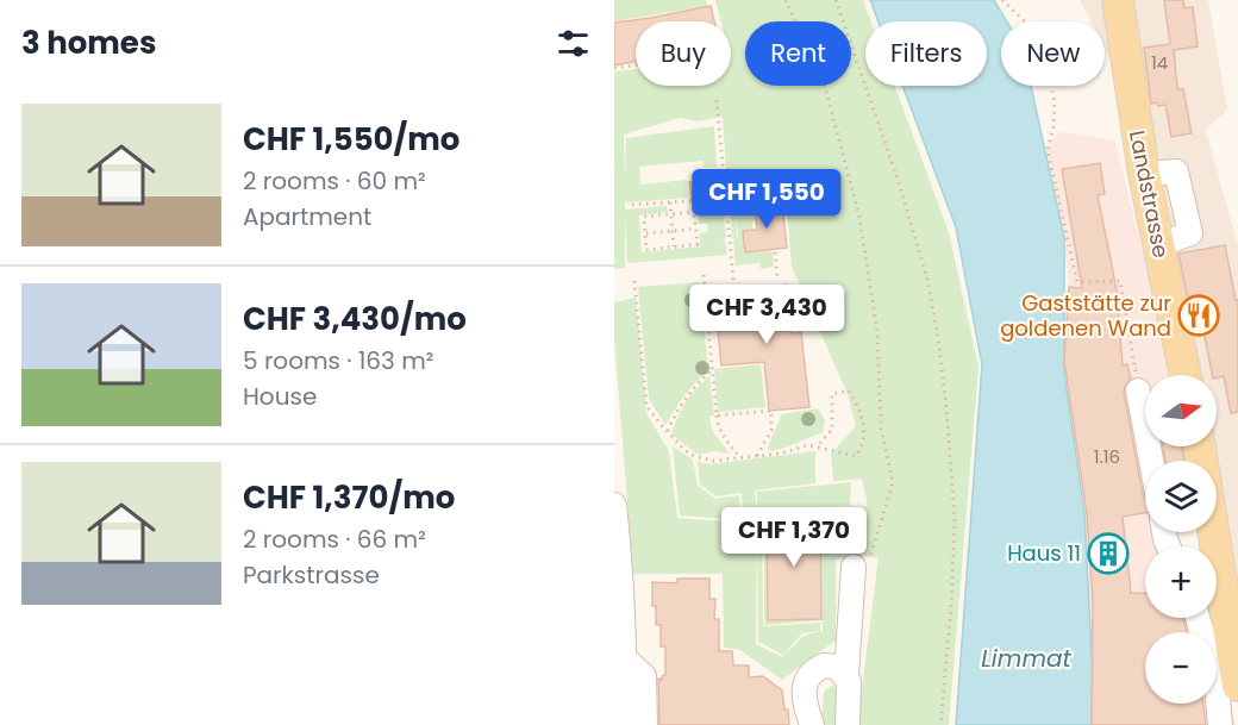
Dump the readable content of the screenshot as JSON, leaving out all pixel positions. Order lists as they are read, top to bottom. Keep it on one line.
{"streets":{"main road":["Landstrasse"]},"water":["Limmat"],"places":{"restaurant":["Gaststätte zur goldenen Wand"],"building":["Haus 11"]},"house_numbers":["14","1.16"],"north":"right","page":{"heading":"3 homes","chip":["Buy","Rent","Filters","New"],"list":[{"name":"CHF 1,550/mo","note":"2 rooms · 60 m² · Apartment"},{"name":"CHF 3,430/mo","note":"5 rooms · 163 m² · House"},{"name":"CHF 1,370/mo","note":"2 rooms · 66 m² · Parkstrasse"}],"price":["CHF 1,550","CHF 3,430","CHF 1,370"],"map_buttons":["+","−"]}}
